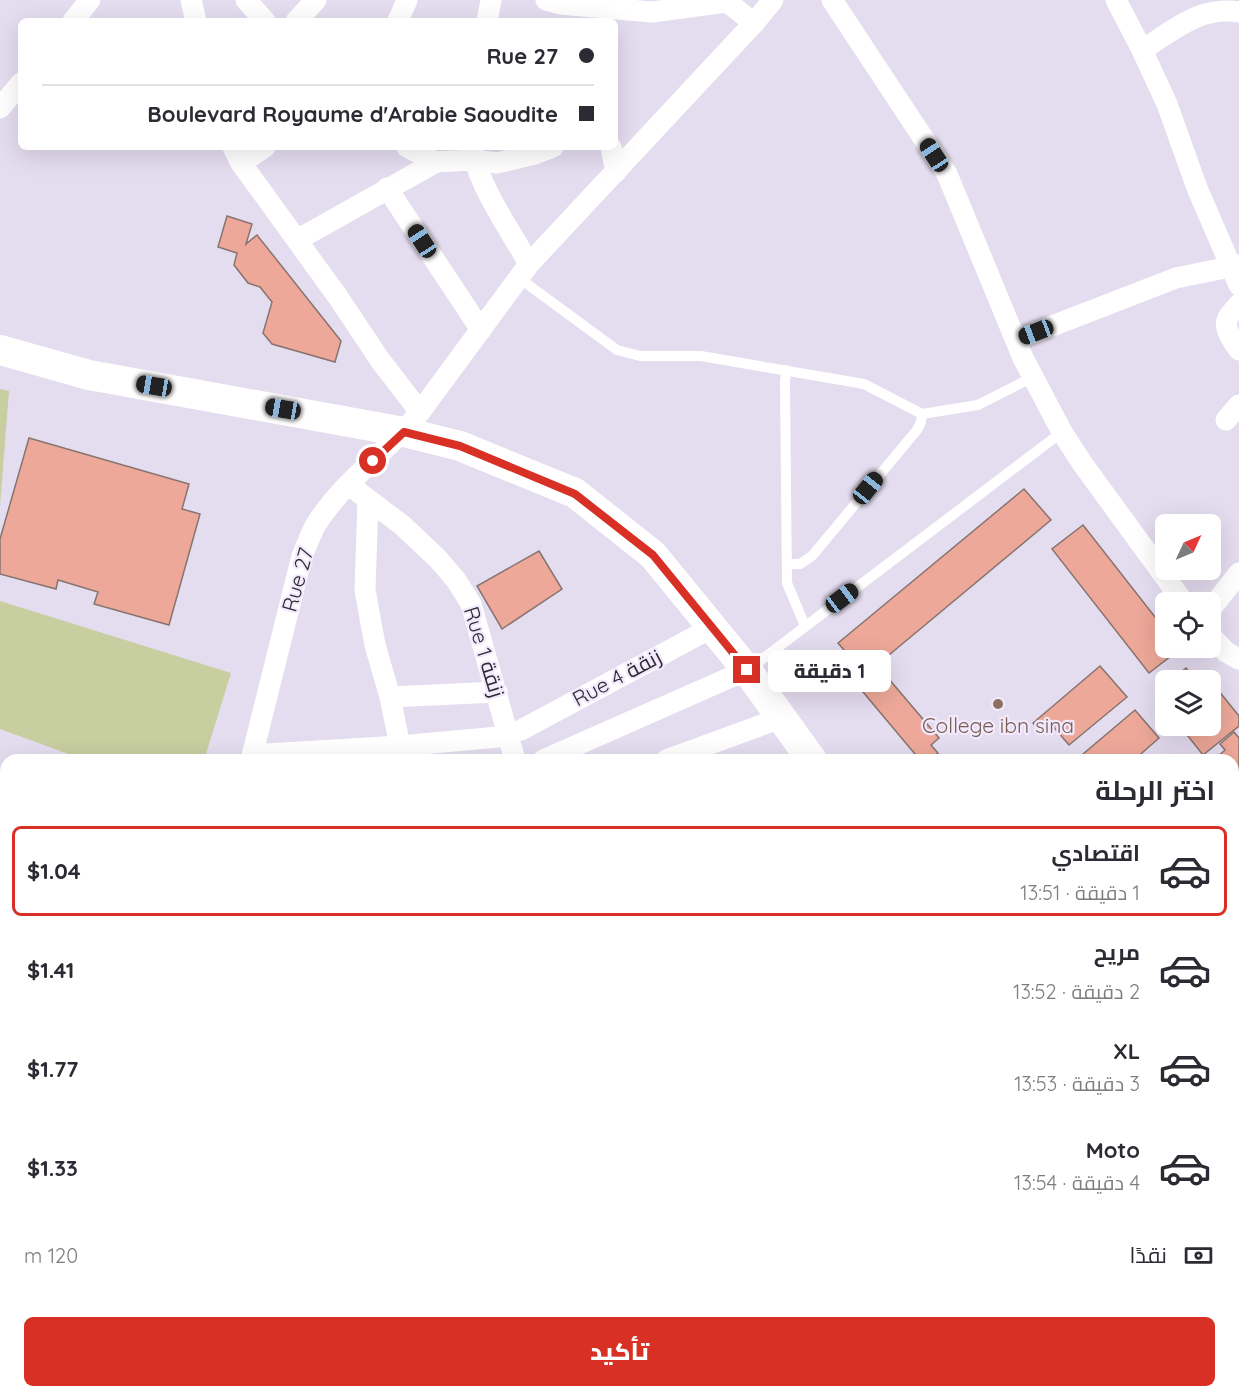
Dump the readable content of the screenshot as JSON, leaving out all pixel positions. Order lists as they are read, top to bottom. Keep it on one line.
{"streets":{"street":["Rue 27","Rue 1 زنقة","Rue 4 زنقة"]},"crossings":[["Rue 27","Rue 1 زنقة"],["Rue 1 زنقة","Rue 4 زنقة"]],"places":["College ibn sina"],"north":"top right","page":{"banner":["Rue 27","Boulevard Royaume d'Arabie Saoudite"],"bubble":"1 دقيقة","heading":"اختر الرحلة","list":[{"name":"اقتصادي","note":"1 دقيقة · 13:51","value":"$1.04"},{"name":"مريح","note":"2 دقيقة · 13:52","value":"$1.41"},{"name":"XL","note":"3 دقيقة · 13:53","value":"$1.77"},{"name":"Moto","note":"4 دقيقة · 13:54","value":"$1.33"}],"pay":["نقدًا","120 m"],"buttons":"تأكيد"}}
